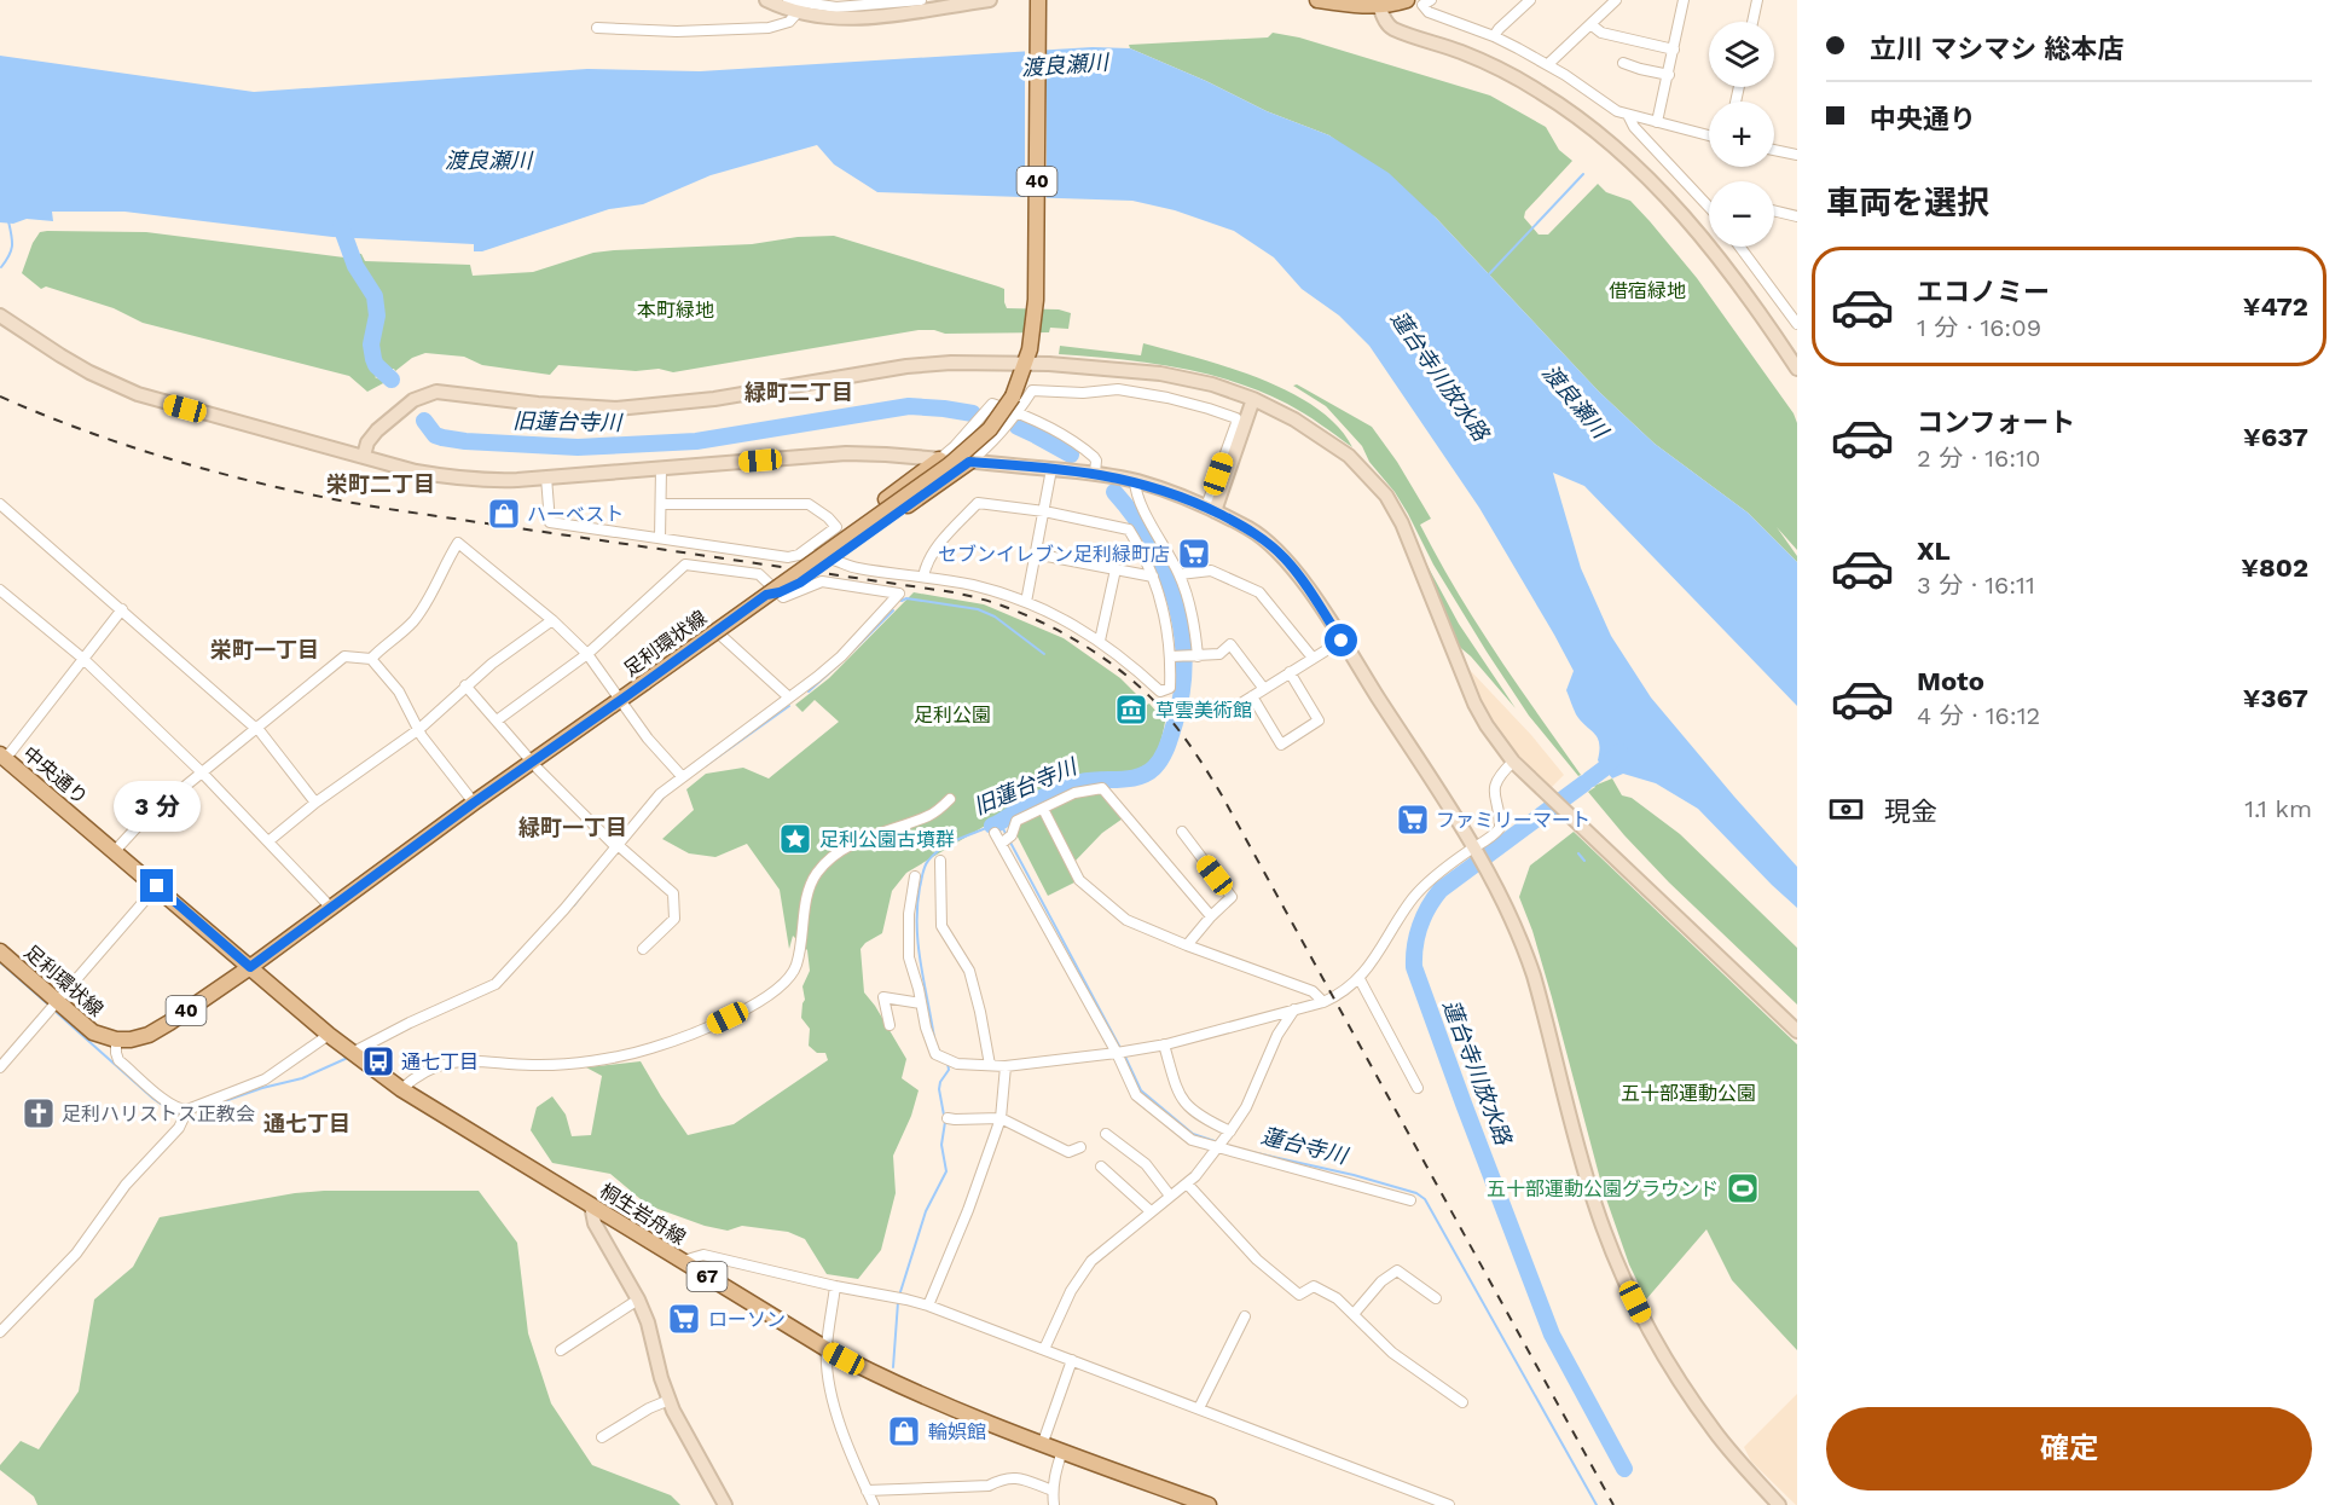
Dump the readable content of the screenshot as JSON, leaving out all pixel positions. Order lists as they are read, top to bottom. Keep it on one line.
{"streets":{"main road":["40","足利環状線","中央通り","桐生岩舟線","67"]},"crossings":[["足利環状線","中央通り"],["足利環状線","桐生岩舟線"],["中央通り","桐生岩舟線"]],"districts":["緑町二丁目","栄町二丁目","栄町一丁目","緑町一丁目","通七丁目"],"water":["渡良瀬川","蓮台寺川放水路","旧蓮台寺川","蓮台寺川"],"parks":["借宿緑地","本町緑地","足利公園","五十部運動公園"],"places":{"shop":["ハーベスト","輪娯館"],"supermarket":["セブンイレブン足利緑町店","ファミリーマート","ローソン"],"museum":["草雲美術館"],"place":["足利公園古墳群"],"bus stop":["通七丁目"],"church":["足利ハリストス正教会"],"sports":["五十部運動公園グラウンド"]},"page":{"banner":["立川 マシマシ 総本店","中央通り"],"map_buttons":["+","−"],"heading":"車両を選択","list":[{"name":"エコノミー","note":"1 分 · 16:09","value":"¥472"},{"name":"コンフォート","note":"2 分 · 16:10","value":"¥637"},{"name":"XL","note":"3 分 · 16:11","value":"¥802"},{"name":"Moto","note":"4 分 · 16:12","value":"¥367"}],"pay":["現金","1.1 km"],"bubble":"3 分","buttons":"確定"}}
